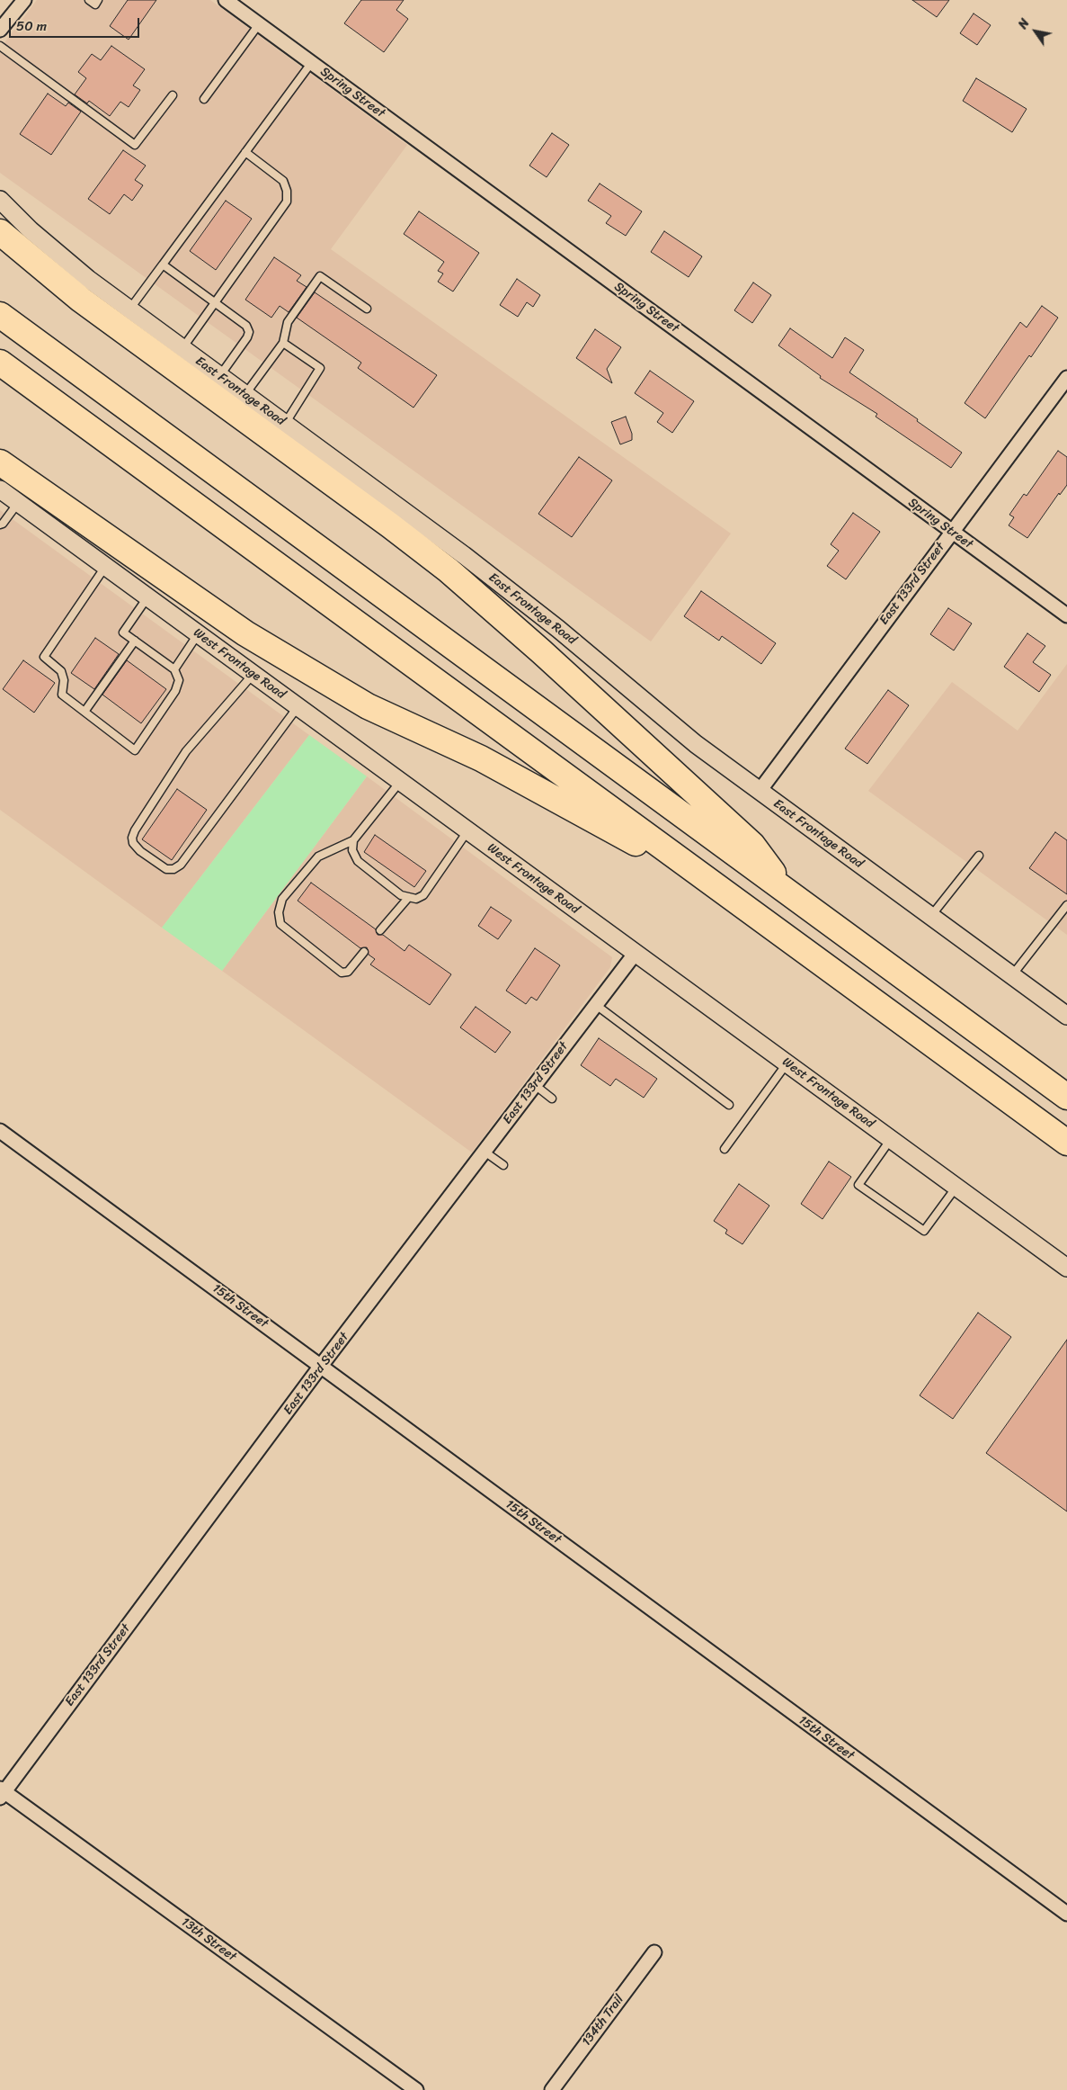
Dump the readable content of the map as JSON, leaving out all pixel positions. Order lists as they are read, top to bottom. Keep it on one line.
{"streets":{"street":["Spring Street","East Frontage Road","East 133rd Street","West Frontage Road","15th Street","13th Street","134th Trail"]},"crossings":[["Spring Street","East 133rd Street"],["East Frontage Road","East 133rd Street"],["East 133rd Street","West Frontage Road"],["East 133rd Street","15th Street"],["East 133rd Street","13th Street"]],"scale_bar":"50 m","north":"top left"}
